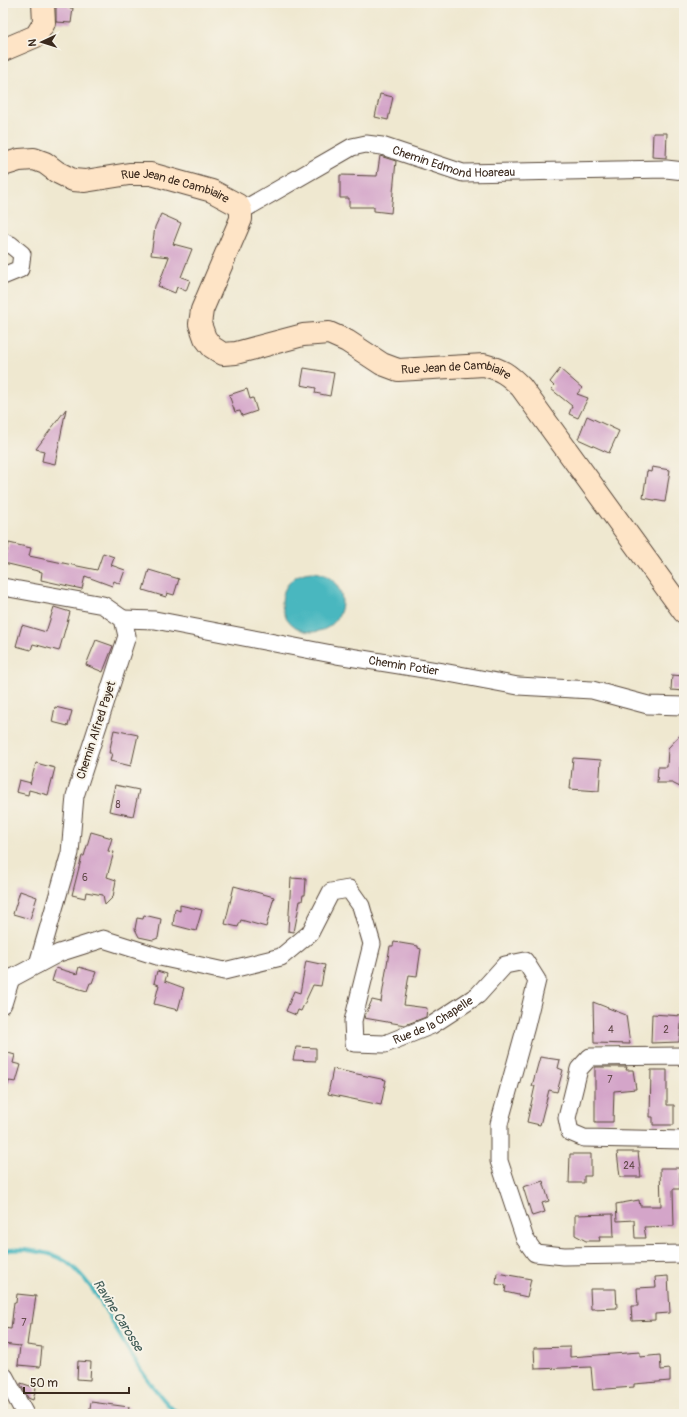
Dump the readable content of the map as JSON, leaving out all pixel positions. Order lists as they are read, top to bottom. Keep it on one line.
{"streets":{"main road":["Rue Jean de Cambiaire"],"street":["Chemin Edmond Hoareau","Chemin Potier","Chemin Alfred Payet","Rue de la Chapelle"]},"crossings":[["Chemin Edmond Hoareau","Rue Jean de Cambiaire"],["Chemin Potier","Chemin Alfred Payet"],["Chemin Alfred Payet","Rue de la Chapelle"]],"water":["Ravine Carosse"],"house_numbers":["8","6","4","2","7","24","7"],"scale_bar":"50 m","north":"left"}
